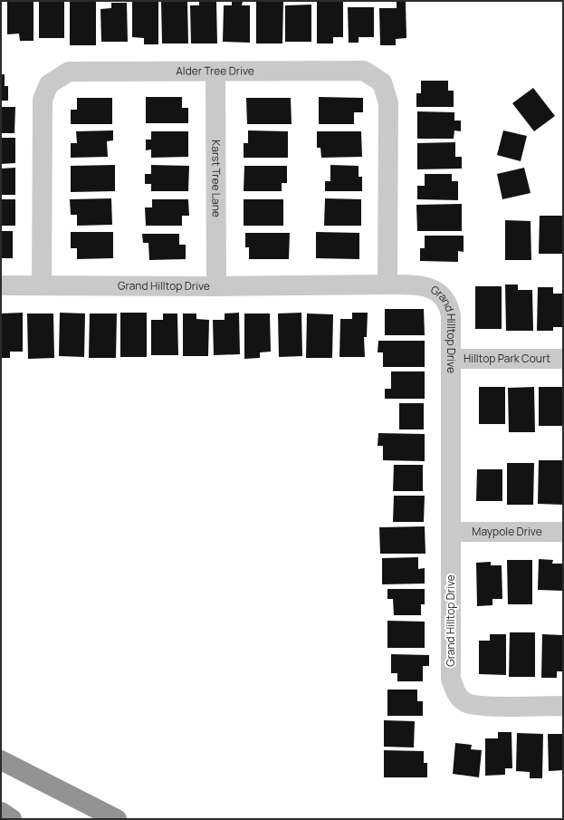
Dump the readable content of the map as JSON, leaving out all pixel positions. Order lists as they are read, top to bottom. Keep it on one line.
{"streets":{"street":["Alder Tree Drive","Karst Tree Lane","Grand Hilltop Drive","Hilltop Park Court","Maypole Drive"]},"crossings":[["Alder Tree Drive","Karst Tree Lane"],["Alder Tree Drive","Grand Hilltop Drive"],["Karst Tree Lane","Grand Hilltop Drive"],["Grand Hilltop Drive","Hilltop Park Court"],["Grand Hilltop Drive","Maypole Drive"]]}
